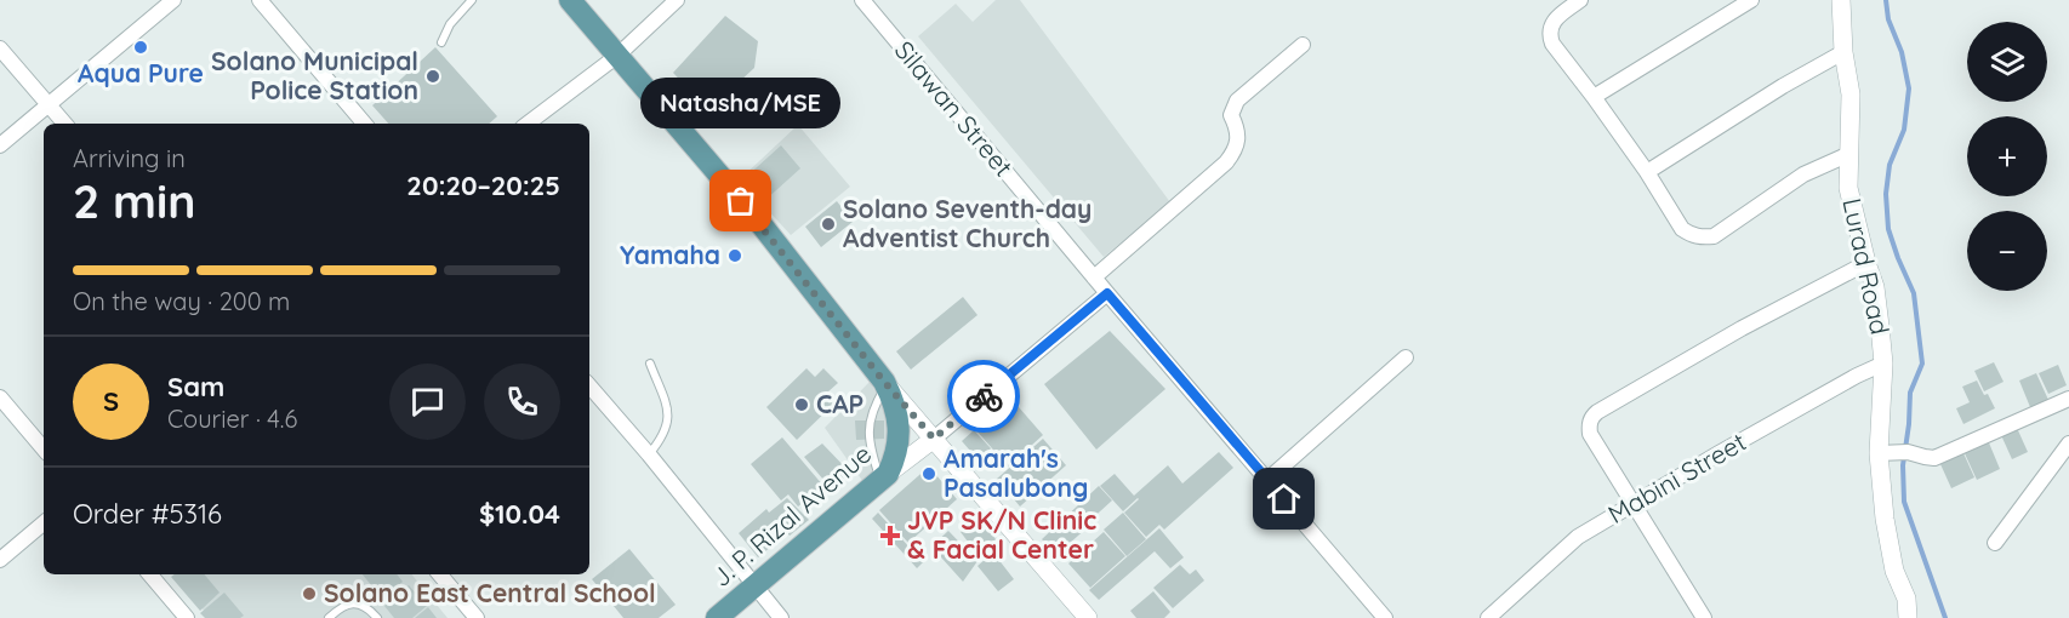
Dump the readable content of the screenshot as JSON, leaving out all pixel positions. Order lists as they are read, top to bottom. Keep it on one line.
{"streets":{"main road":["J. P. Rizal Avenue"],"street":["Silawan Street","Lurad Road","Mabini Street"]},"crossings":[["Lurad Road","Mabini Street"]],"places":{"other":["Aqua Pure","Solano Municipal Police Station","Natasha/MSE","Solano Seventh-day Adventist Church","Yamaha","CAP","Amarah's Pasalubong","Solano East Central School"],"health":["JVP SK/N Clinic & Facial Center"]},"page":{"map_buttons":["+","−"],"bubble":"Natasha/MSE","heading":["2 min","Arriving in","20:20–20:25"],"panel":["Sam","Courier · 4.6","Order #5316","$10.04"],"bar":"On the way · 200 m","round":"S"}}
